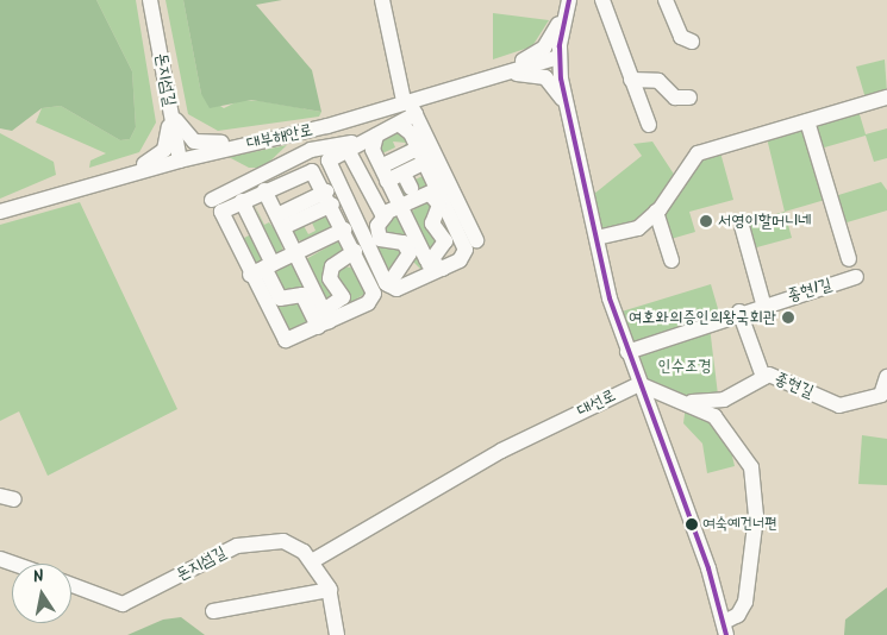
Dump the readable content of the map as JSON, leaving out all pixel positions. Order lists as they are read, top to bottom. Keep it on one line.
{"streets":{"street":["돈지섬길","대부해안로","종현1길","종현길","대선로"]},"crossings":[["돈지섬길","대부해안로"],["돈지섬길","대선로"]],"parks":["인수조경"],"places":["서영이할머니네","여호와의증인의왕국회관","여숙예건너편"],"north":"top"}
